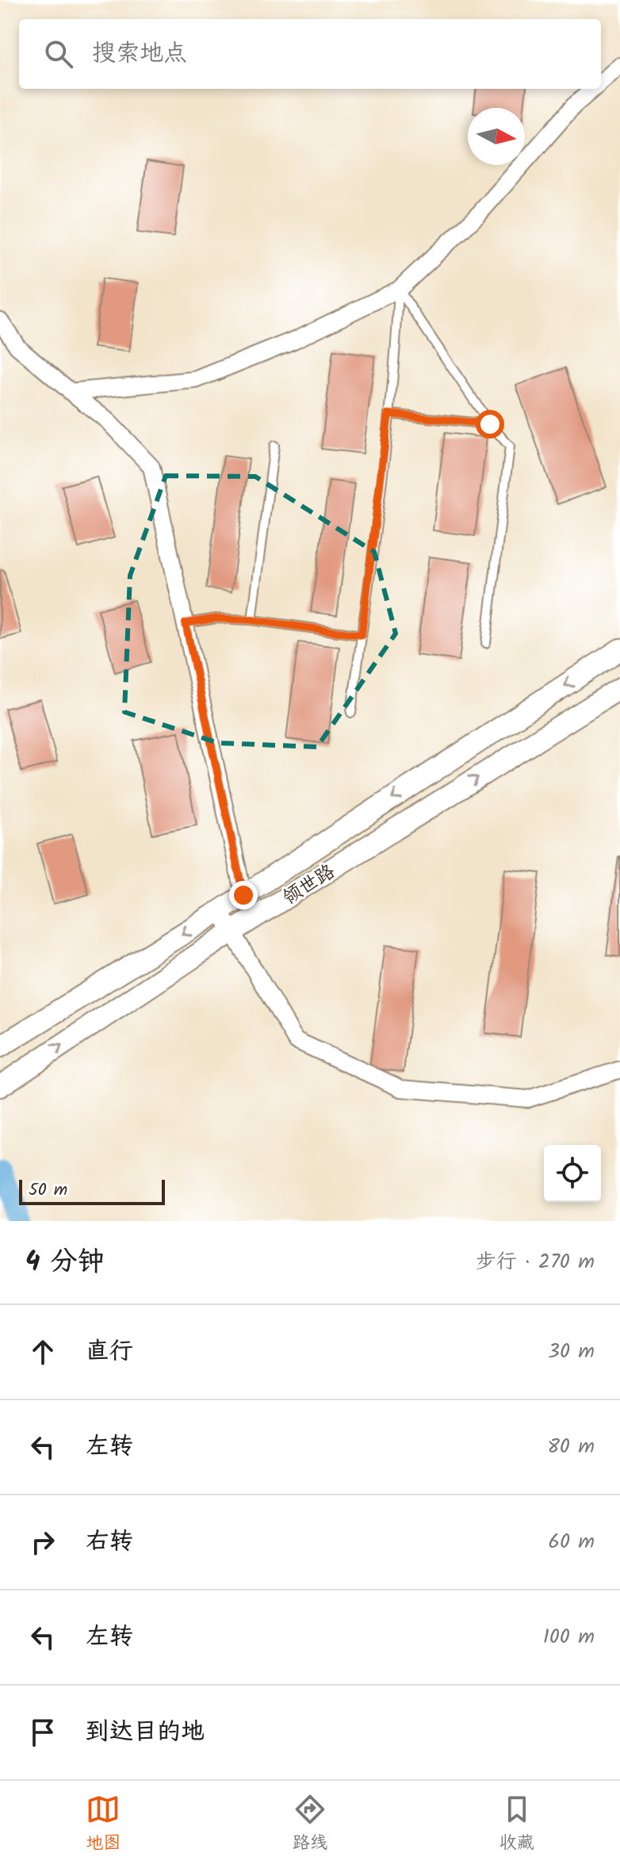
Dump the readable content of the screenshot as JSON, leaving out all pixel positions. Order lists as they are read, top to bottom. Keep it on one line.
{"streets":{"street":["领世路"]},"scale_bar":"50 m","north":"right","page":{"search":"搜索地点","scale":"50 m","heading":["4 分钟","步行 · 270 m"],"list":[["直行","30 m"],["左转","80 m"],["右转","60 m"],["左转","100 m"],"到达目的地"],"nav":["地图","路线","收藏"]}}
